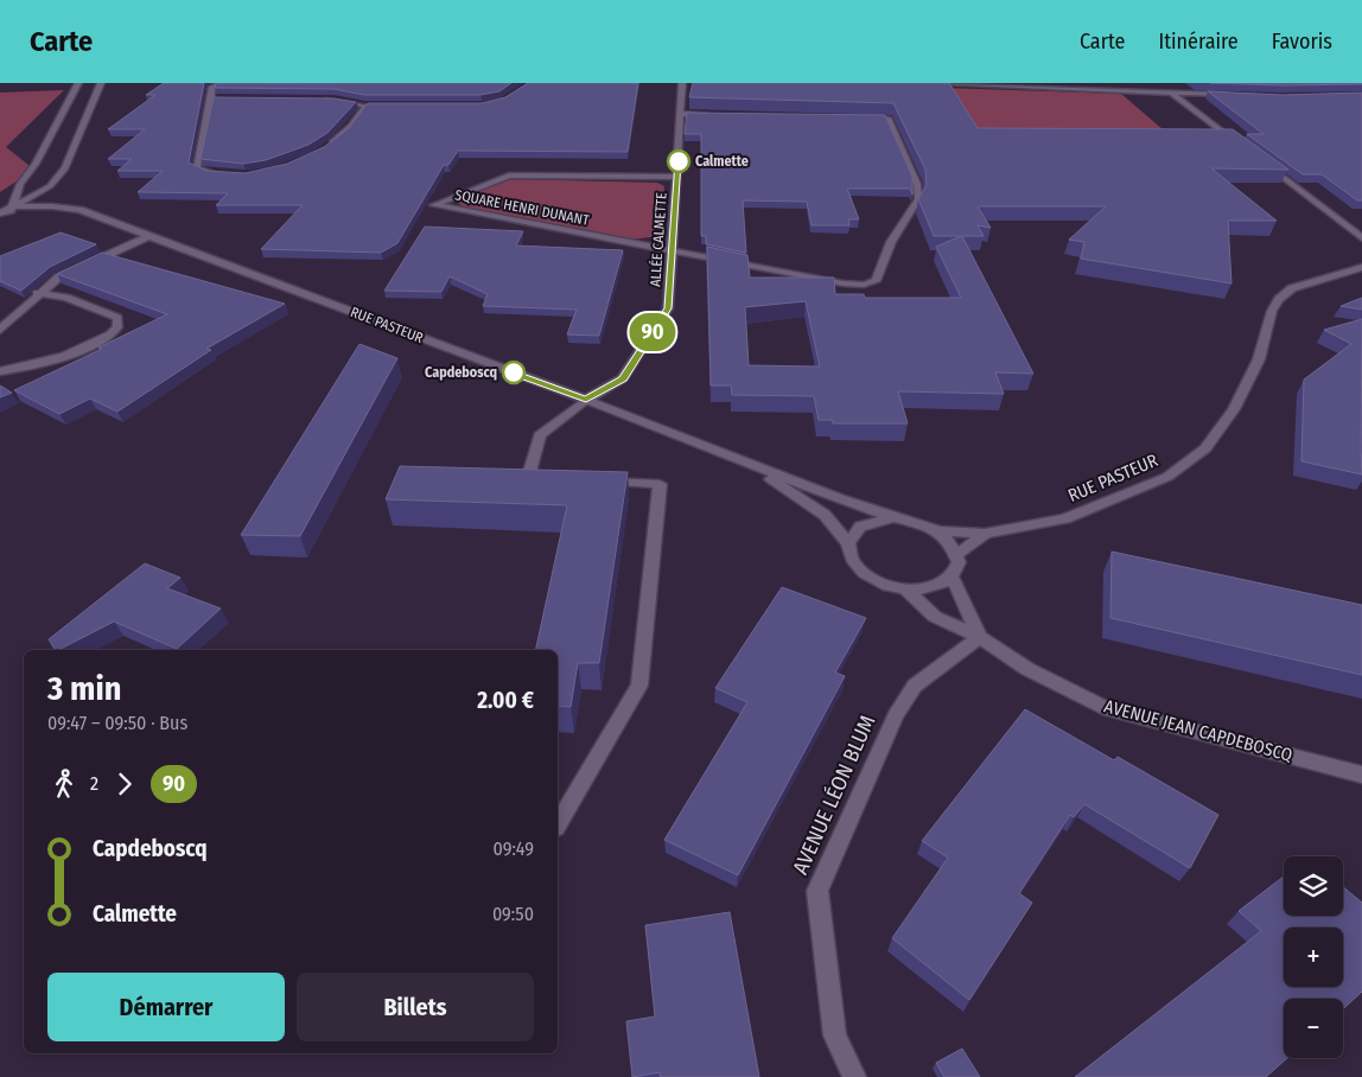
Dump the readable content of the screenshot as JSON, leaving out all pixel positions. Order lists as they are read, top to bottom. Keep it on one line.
{"streets":{"street":["SQUARE HENRI DUNANT","ALLÉE CALMETTE","RUE PASTEUR","AVENUE JEAN CAPDEBOSCQ","AVENUE LÉON BLUM"]},"crossings":[["SQUARE HENRI DUNANT","ALLÉE CALMETTE"],["ALLÉE CALMETTE","RUE PASTEUR"],["RUE PASTEUR","AVENUE JEAN CAPDEBOSCQ"],["AVENUE JEAN CAPDEBOSCQ","AVENUE LÉON BLUM"]],"places":["Calmette","Capdeboscq"],"lines":["bus line 90"],"page":{"header":"Carte","nav":["Carte","Itinéraire","Favoris"],"on_map":"90","heading":["3 min","09:47 – 09:50 · Bus","2.00 €"],"legs":["2","90"],"list":[{"name":"Capdeboscq","value":"09:49"},{"name":"Calmette","value":"09:50"}],"map_buttons":["+","−"],"buttons":["Démarrer","Billets"]}}
